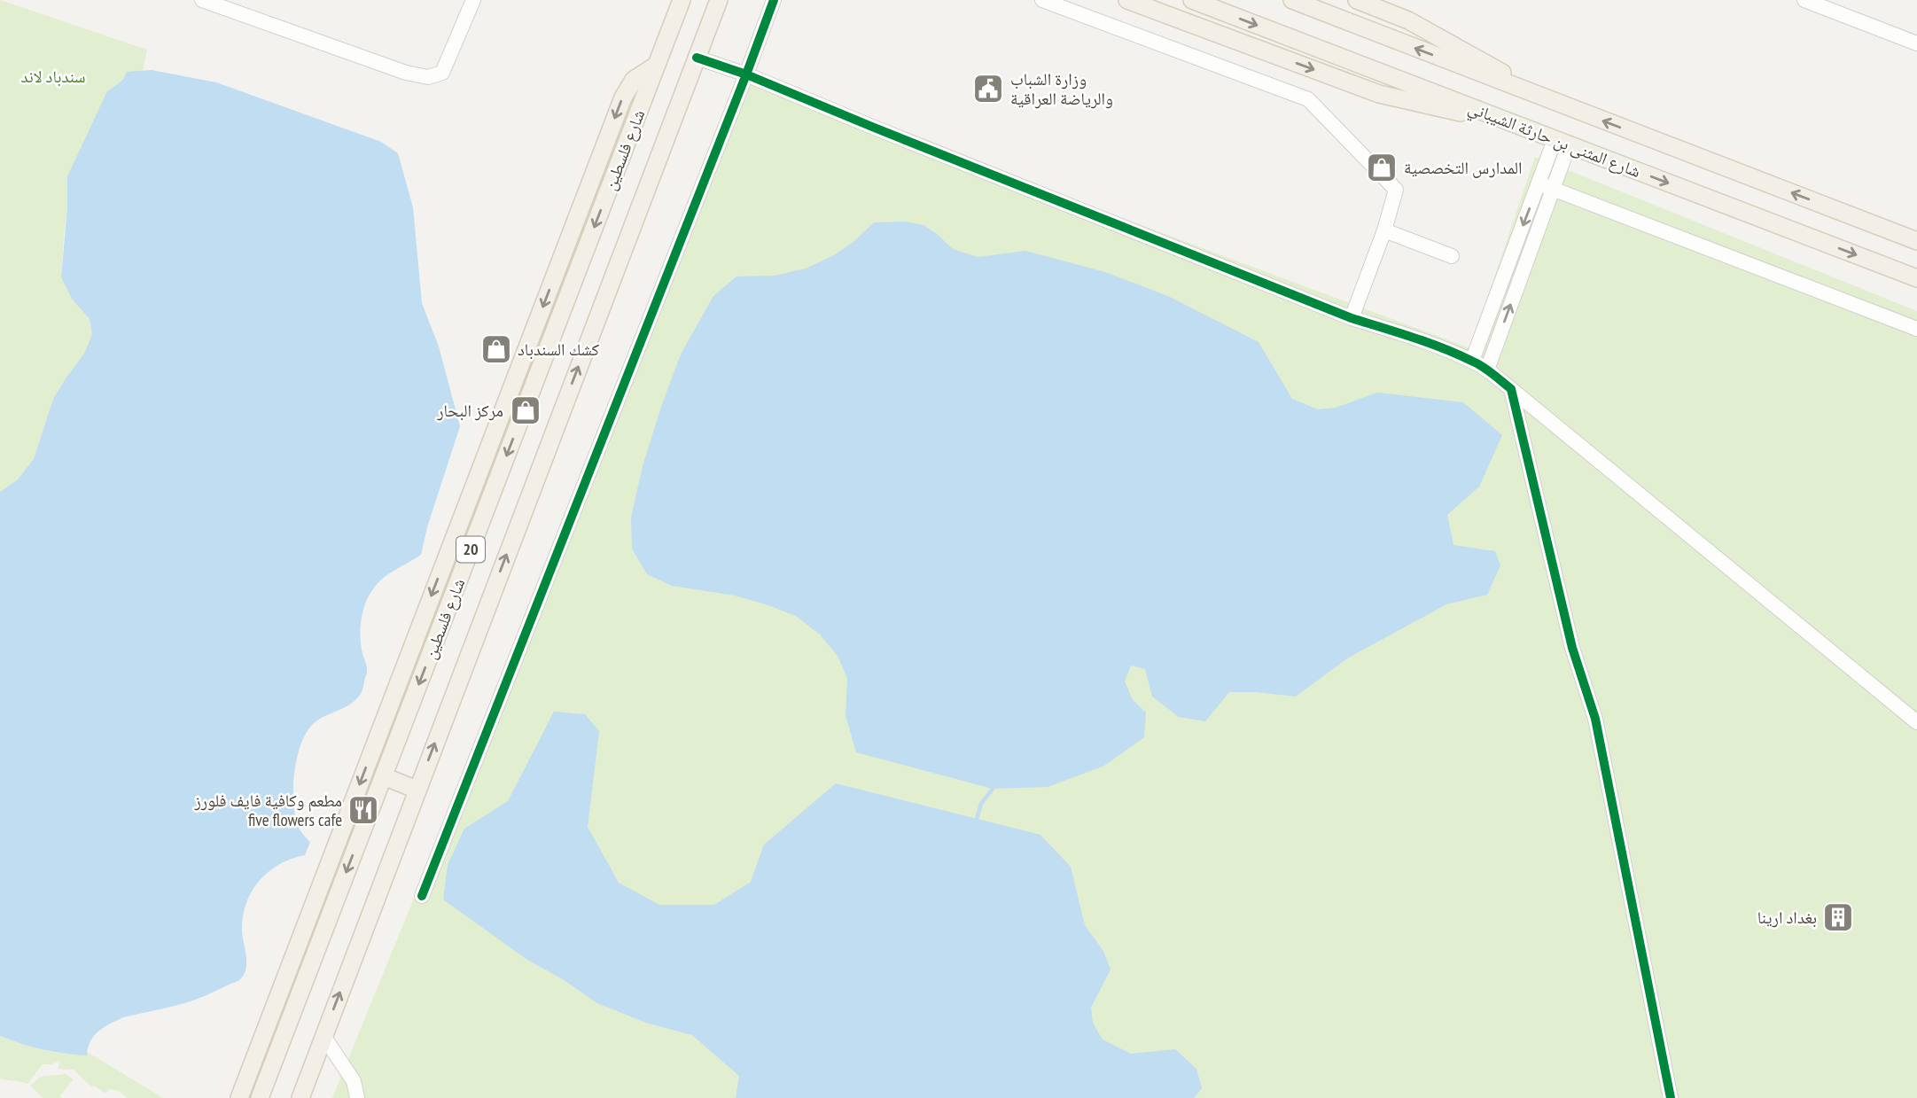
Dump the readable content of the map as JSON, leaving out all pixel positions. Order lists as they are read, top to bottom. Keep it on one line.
{"streets":{"main road":["شارع المثنى بن حارثة الشيباني","شارع فلسطين","20"]},"parks":["سندباد لاند"],"places":{"public building":["وزارة الشباب والرياضة العراقية"],"shop":["المدارس التخصصية","كشك السندباد","مركز البحار"],"restaurant":["مطعم وكافية فايف فلورز five flowers cafe"],"building":["بغداد ارينا"]}}
